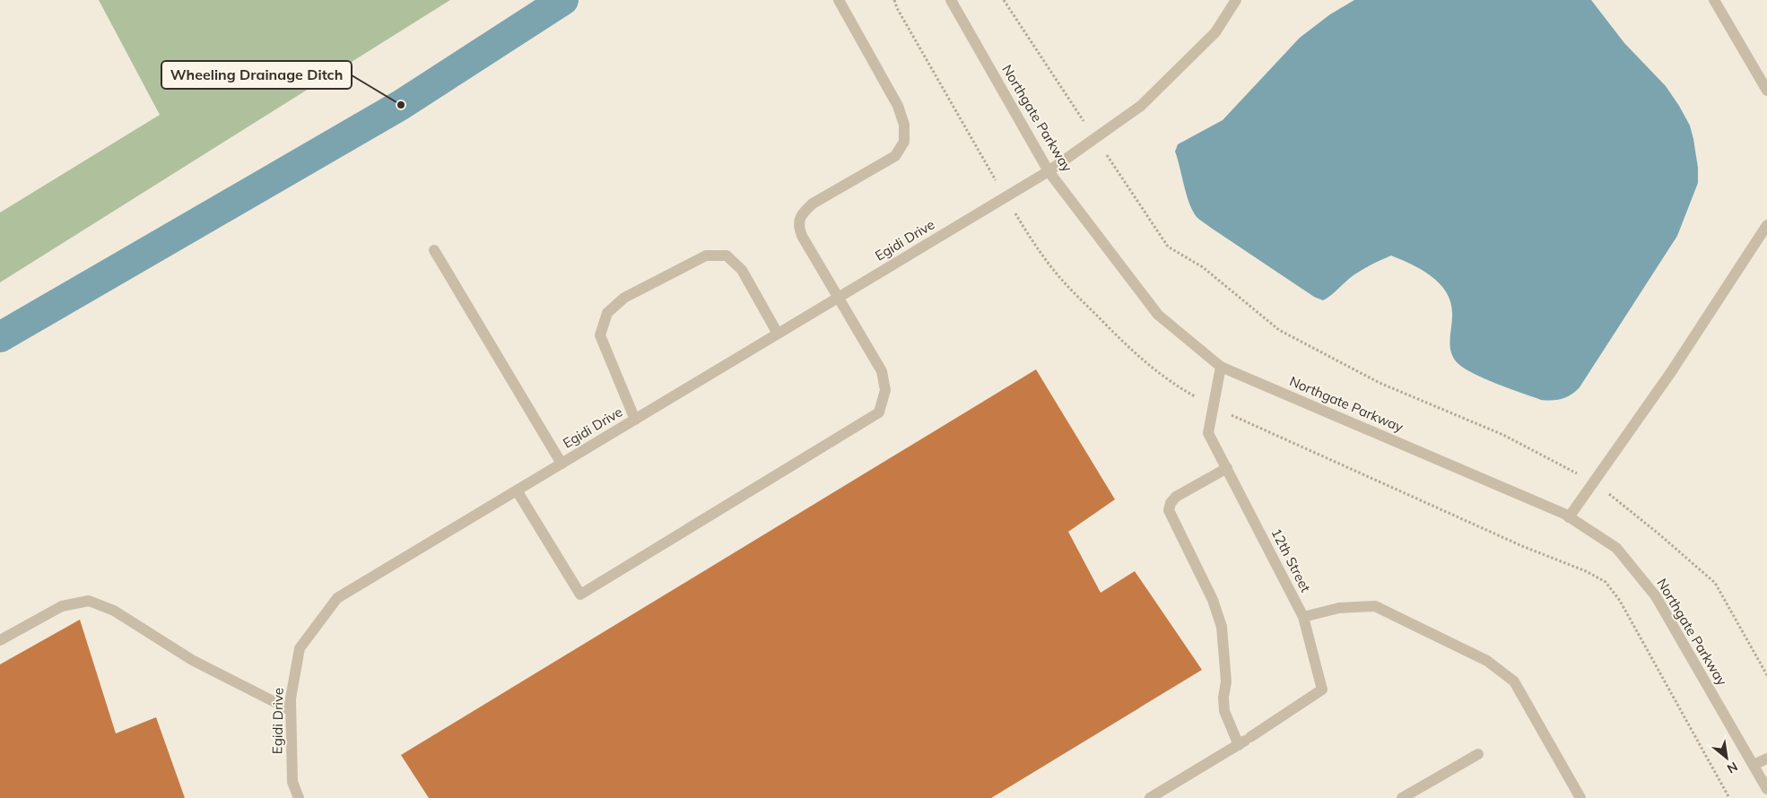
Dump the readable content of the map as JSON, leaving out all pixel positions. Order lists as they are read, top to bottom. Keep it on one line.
{"streets":{"street":["Northgate Parkway","Egidi Drive","12th Street"]},"crossings":[["Northgate Parkway","Egidi Drive"],["Northgate Parkway","12th Street"]],"places":["Wheeling Drainage Ditch"],"north":"bottom right"}
